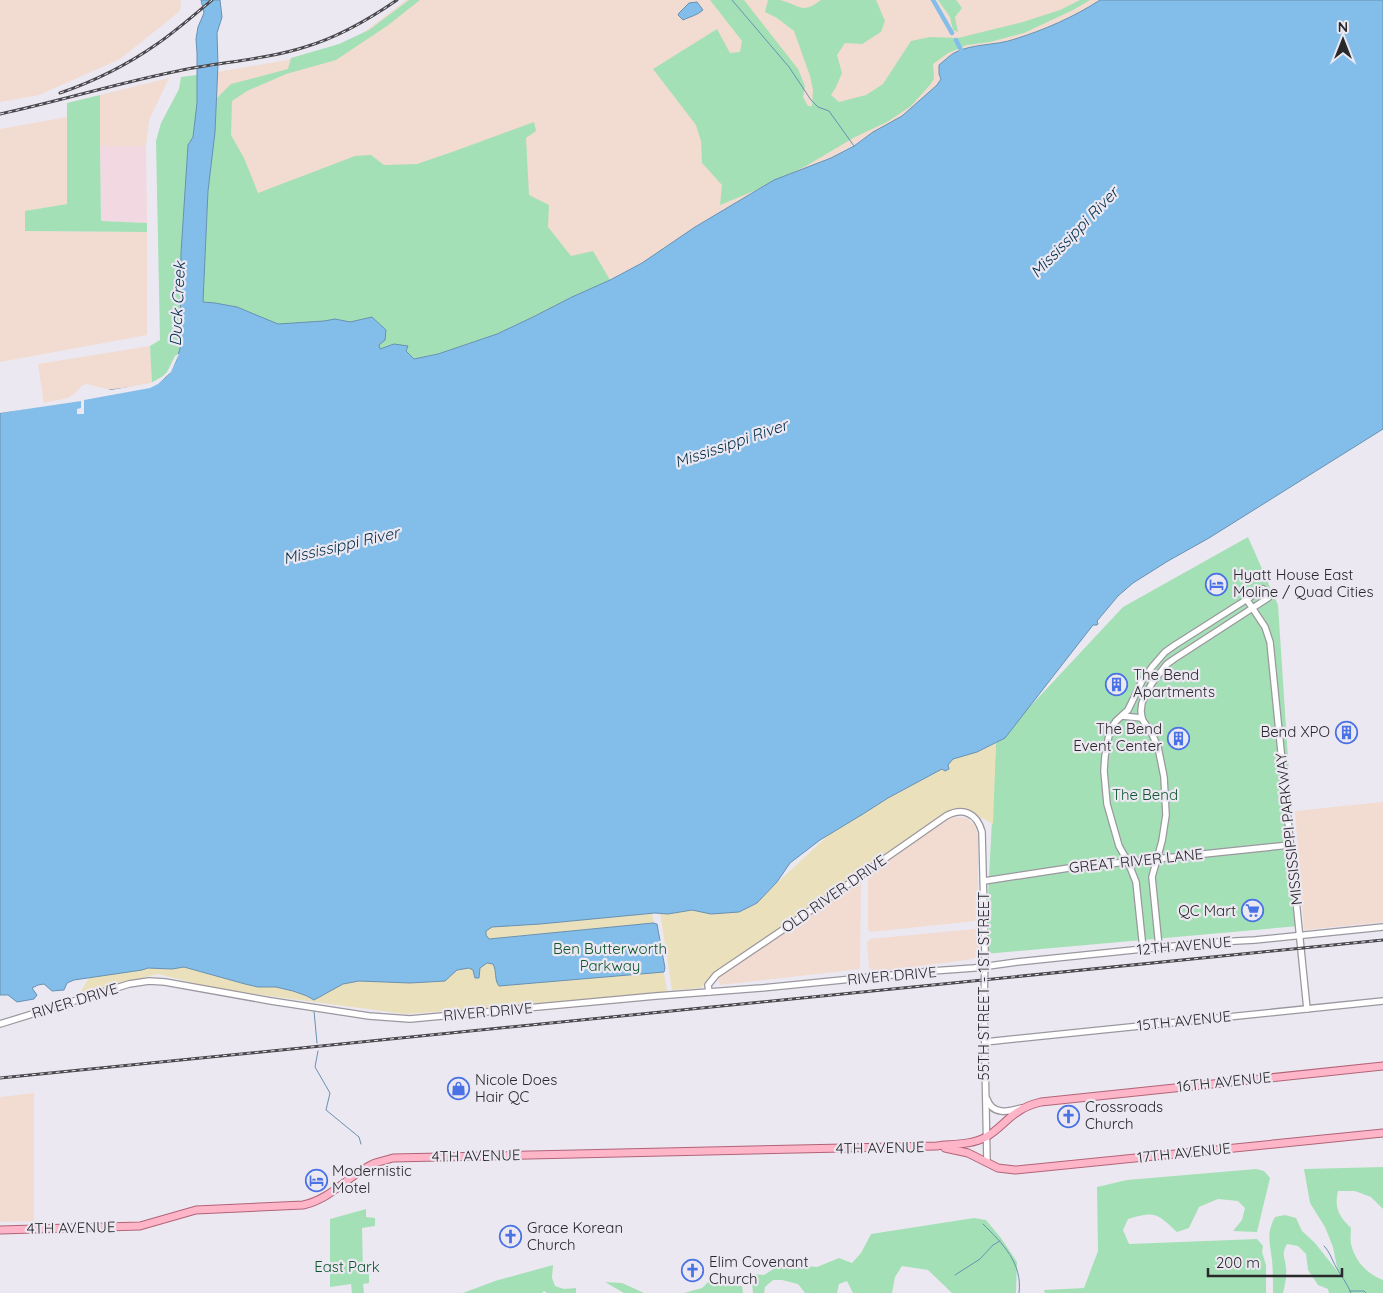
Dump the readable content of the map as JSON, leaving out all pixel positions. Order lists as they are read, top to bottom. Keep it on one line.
{"streets":{"main road":["16TH AVENUE","4TH AVENUE","17TH AVENUE"],"street":["MISSISSIPPI PARKWAY","GREAT RIVER LANE","OLD RIVER DRIVE","12TH AVENUE","RIVER DRIVE","55TH STREET - 1ST STREET","15TH AVENUE"]},"crossings":[["MISSISSIPPI PARKWAY","GREAT RIVER LANE"],["MISSISSIPPI PARKWAY","12TH AVENUE"],["MISSISSIPPI PARKWAY","15TH AVENUE"],["GREAT RIVER LANE","55TH STREET - 1ST STREET"],["OLD RIVER DRIVE","RIVER DRIVE"],["OLD RIVER DRIVE","55TH STREET - 1ST STREET"],["12TH AVENUE","RIVER DRIVE"],["12TH AVENUE","55TH STREET - 1ST STREET"],["RIVER DRIVE","55TH STREET - 1ST STREET"],["55TH STREET - 1ST STREET","15TH AVENUE"],["55TH STREET - 1ST STREET","16TH AVENUE"],["55TH STREET - 1ST STREET","4TH AVENUE"],["55TH STREET - 1ST STREET","17TH AVENUE"],["16TH AVENUE","4TH AVENUE"],["4TH AVENUE","17TH AVENUE"]],"water":["Mississippi River","Duck Creek"],"parks":["The Bend","Ben Butterworth Parkway","East Park"],"places":{"hotel":["Hyatt House East Moline / Quad Cities","Modernistic Motel"],"building":["The Bend Apartments","Bend XPO","The Bend Event Center"],"supermarket":["QC Mart"],"shop":["Nicole Does Hair QC"],"church":["Crossroads Church","Grace Korean Church","Elim Covenant Church"]},"scale_bar":"200 m","north":"top"}
